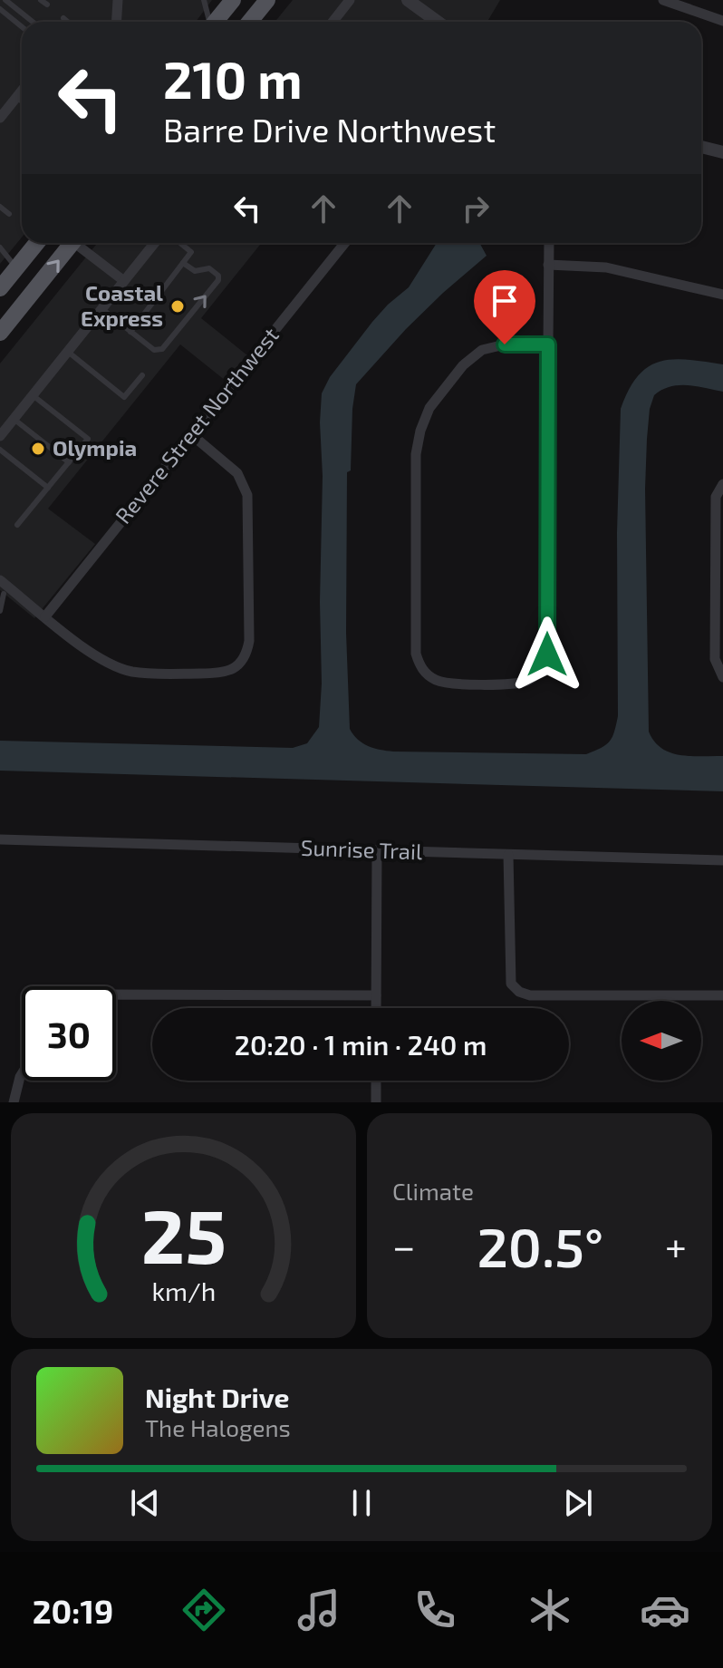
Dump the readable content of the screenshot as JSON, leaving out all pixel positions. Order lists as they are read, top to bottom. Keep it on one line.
{"streets":{"street":["Revere Street Northwest","Sunrise Trail"]},"places":["Coastal Express","Olympia"],"north":"left","page":{"turn":["210 m","Barre Drive Northwest"],"limit":"30","trip":"20:20 · 1 min · 240 m","tile":"Climate","heat":["−","20.5°","+"],"song":["Night Drive","The Halogens"],"tabs":"20:19","gauge":["25","km/h"]}}
